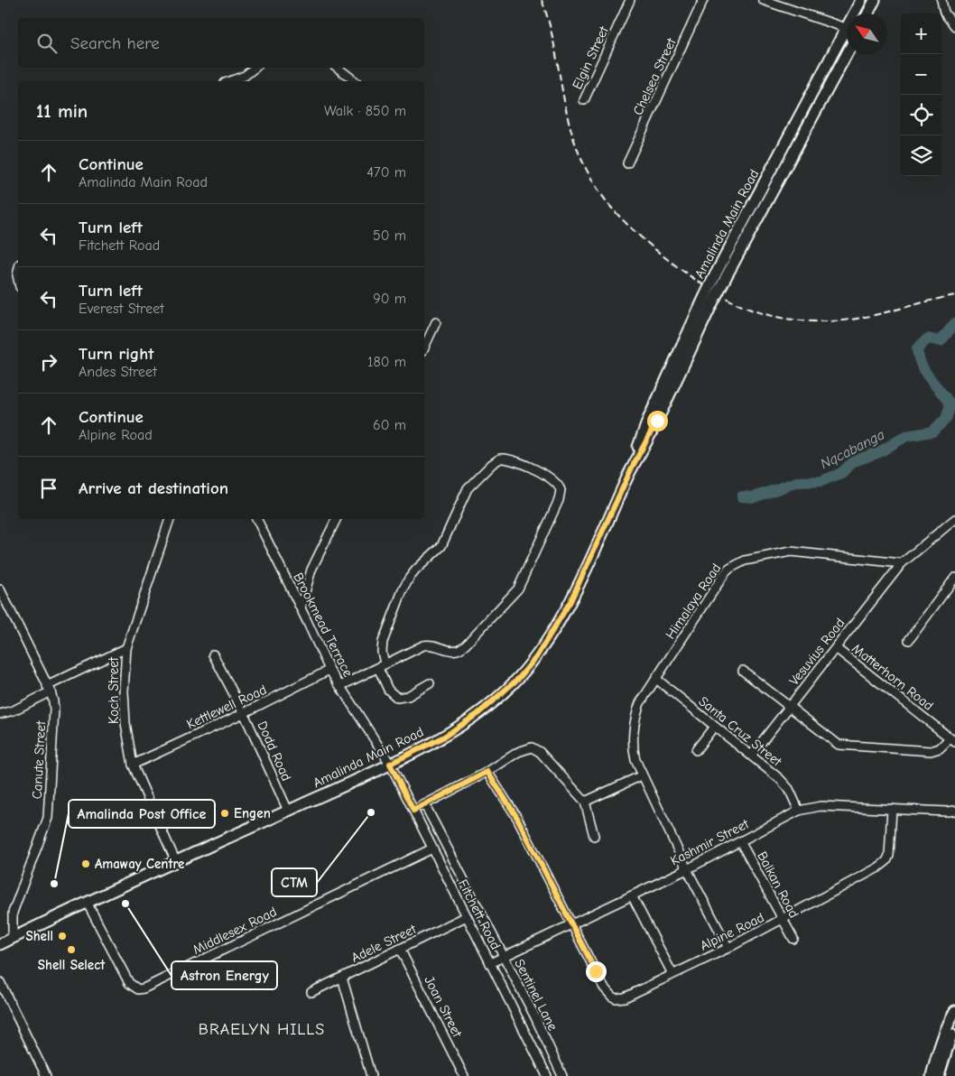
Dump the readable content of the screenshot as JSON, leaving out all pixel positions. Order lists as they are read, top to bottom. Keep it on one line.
{"streets":{"main road":["Amalinda Main Road"],"street":["Elgin Street","Chelsea Street","Himalaya Road","Brookmead Terrace","Vesuvius Road","Matterhorn Road","Koch Street","Kettlewell Road","Santa Cruz Street","Dodd Road","Canute Street","Kashmir Street","Balkan Road","Fitchett Road","Middlesex Road","Alpine Road","Adele Street","Sentinel Lane","Joan Street"]},"crossings":[["Amalinda Main Road","Brookmead Terrace"],["Amalinda Main Road","Koch Street"],["Amalinda Main Road","Dodd Road"],["Amalinda Main Road","Canute Street"],["Amalinda Main Road","Fitchett Road"],["Amalinda Main Road","Middlesex Road"],["Himalaya Road","Vesuvius Road"],["Himalaya Road","Santa Cruz Street"],["Himalaya Road","Kashmir Street"],["Himalaya Road","Alpine Road"],["Brookmead Terrace","Kettlewell Road"],["Brookmead Terrace","Fitchett Road"],["Vesuvius Road","Matterhorn Road"],["Vesuvius Road","Santa Cruz Street"],["Koch Street","Kettlewell Road"],["Kettlewell Road","Dodd Road"],["Santa Cruz Street","Kashmir Street"],["Kashmir Street","Balkan Road"],["Kashmir Street","Fitchett Road"],["Kashmir Street","Alpine Road"],["Kashmir Street","Sentinel Lane"],["Balkan Road","Alpine Road"],["Fitchett Road","Middlesex Road"],["Fitchett Road","Adele Street"],["Adele Street","Joan Street"]],"districts":["BRAELYN HILLS"],"water":["Nqcabanga"],"places":["CTM","Engen","Amaway Centre","Amalinda Post Office","Astron Energy","Shell","Shell Select"],"north":"top left","page":{"map_buttons":["+","−"],"search":"Search here","heading":["11 min","Walk · 850 m"],"list":[["Continue","Amalinda Main Road","470 m"],["Turn left","Fitchett Road","50 m"],["Turn left","Everest Street","90 m"],["Turn right","Andes Street","180 m"],["Continue","Alpine Road","60 m"],"Arrive at destination"]}}
